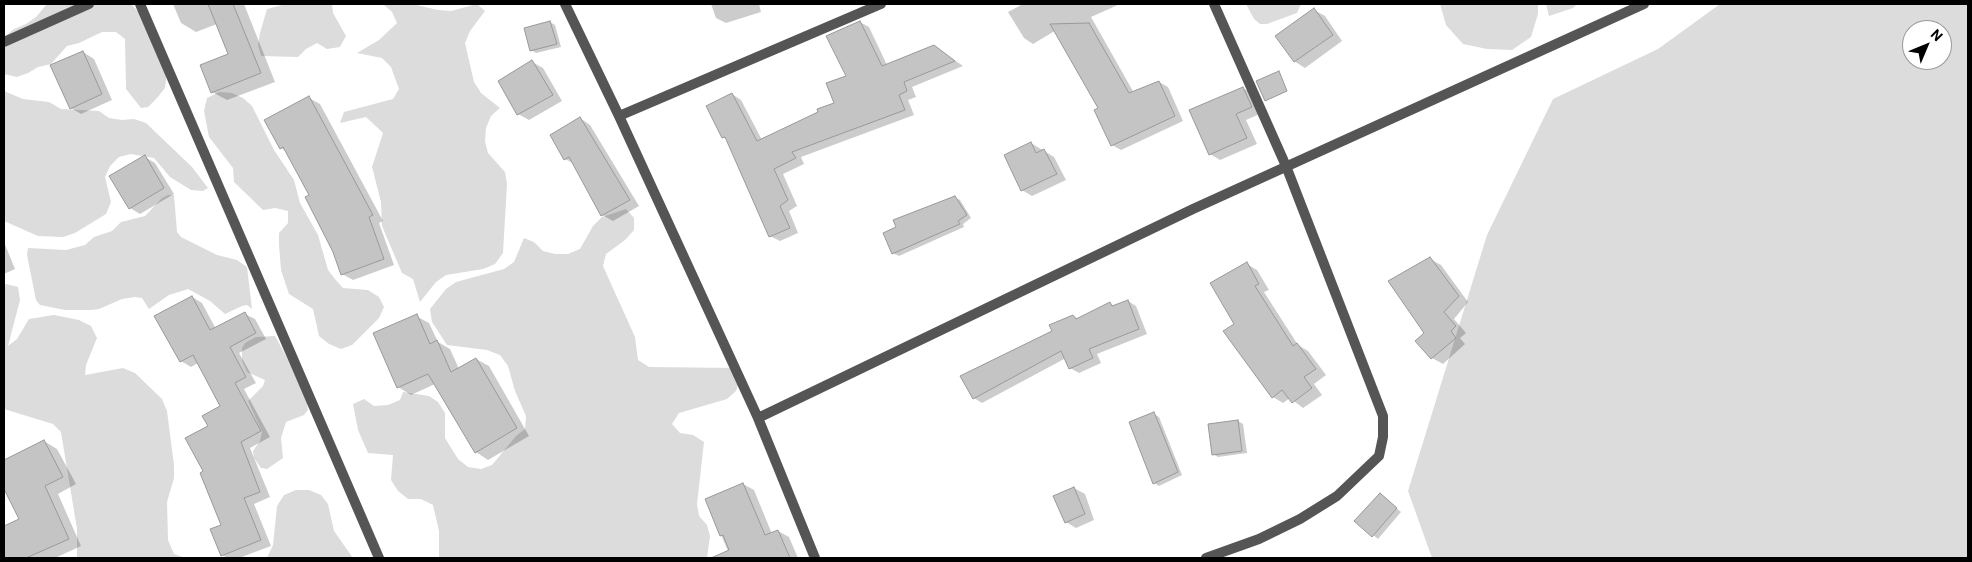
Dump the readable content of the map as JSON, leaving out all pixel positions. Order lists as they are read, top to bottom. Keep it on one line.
{"north":"top right"}
